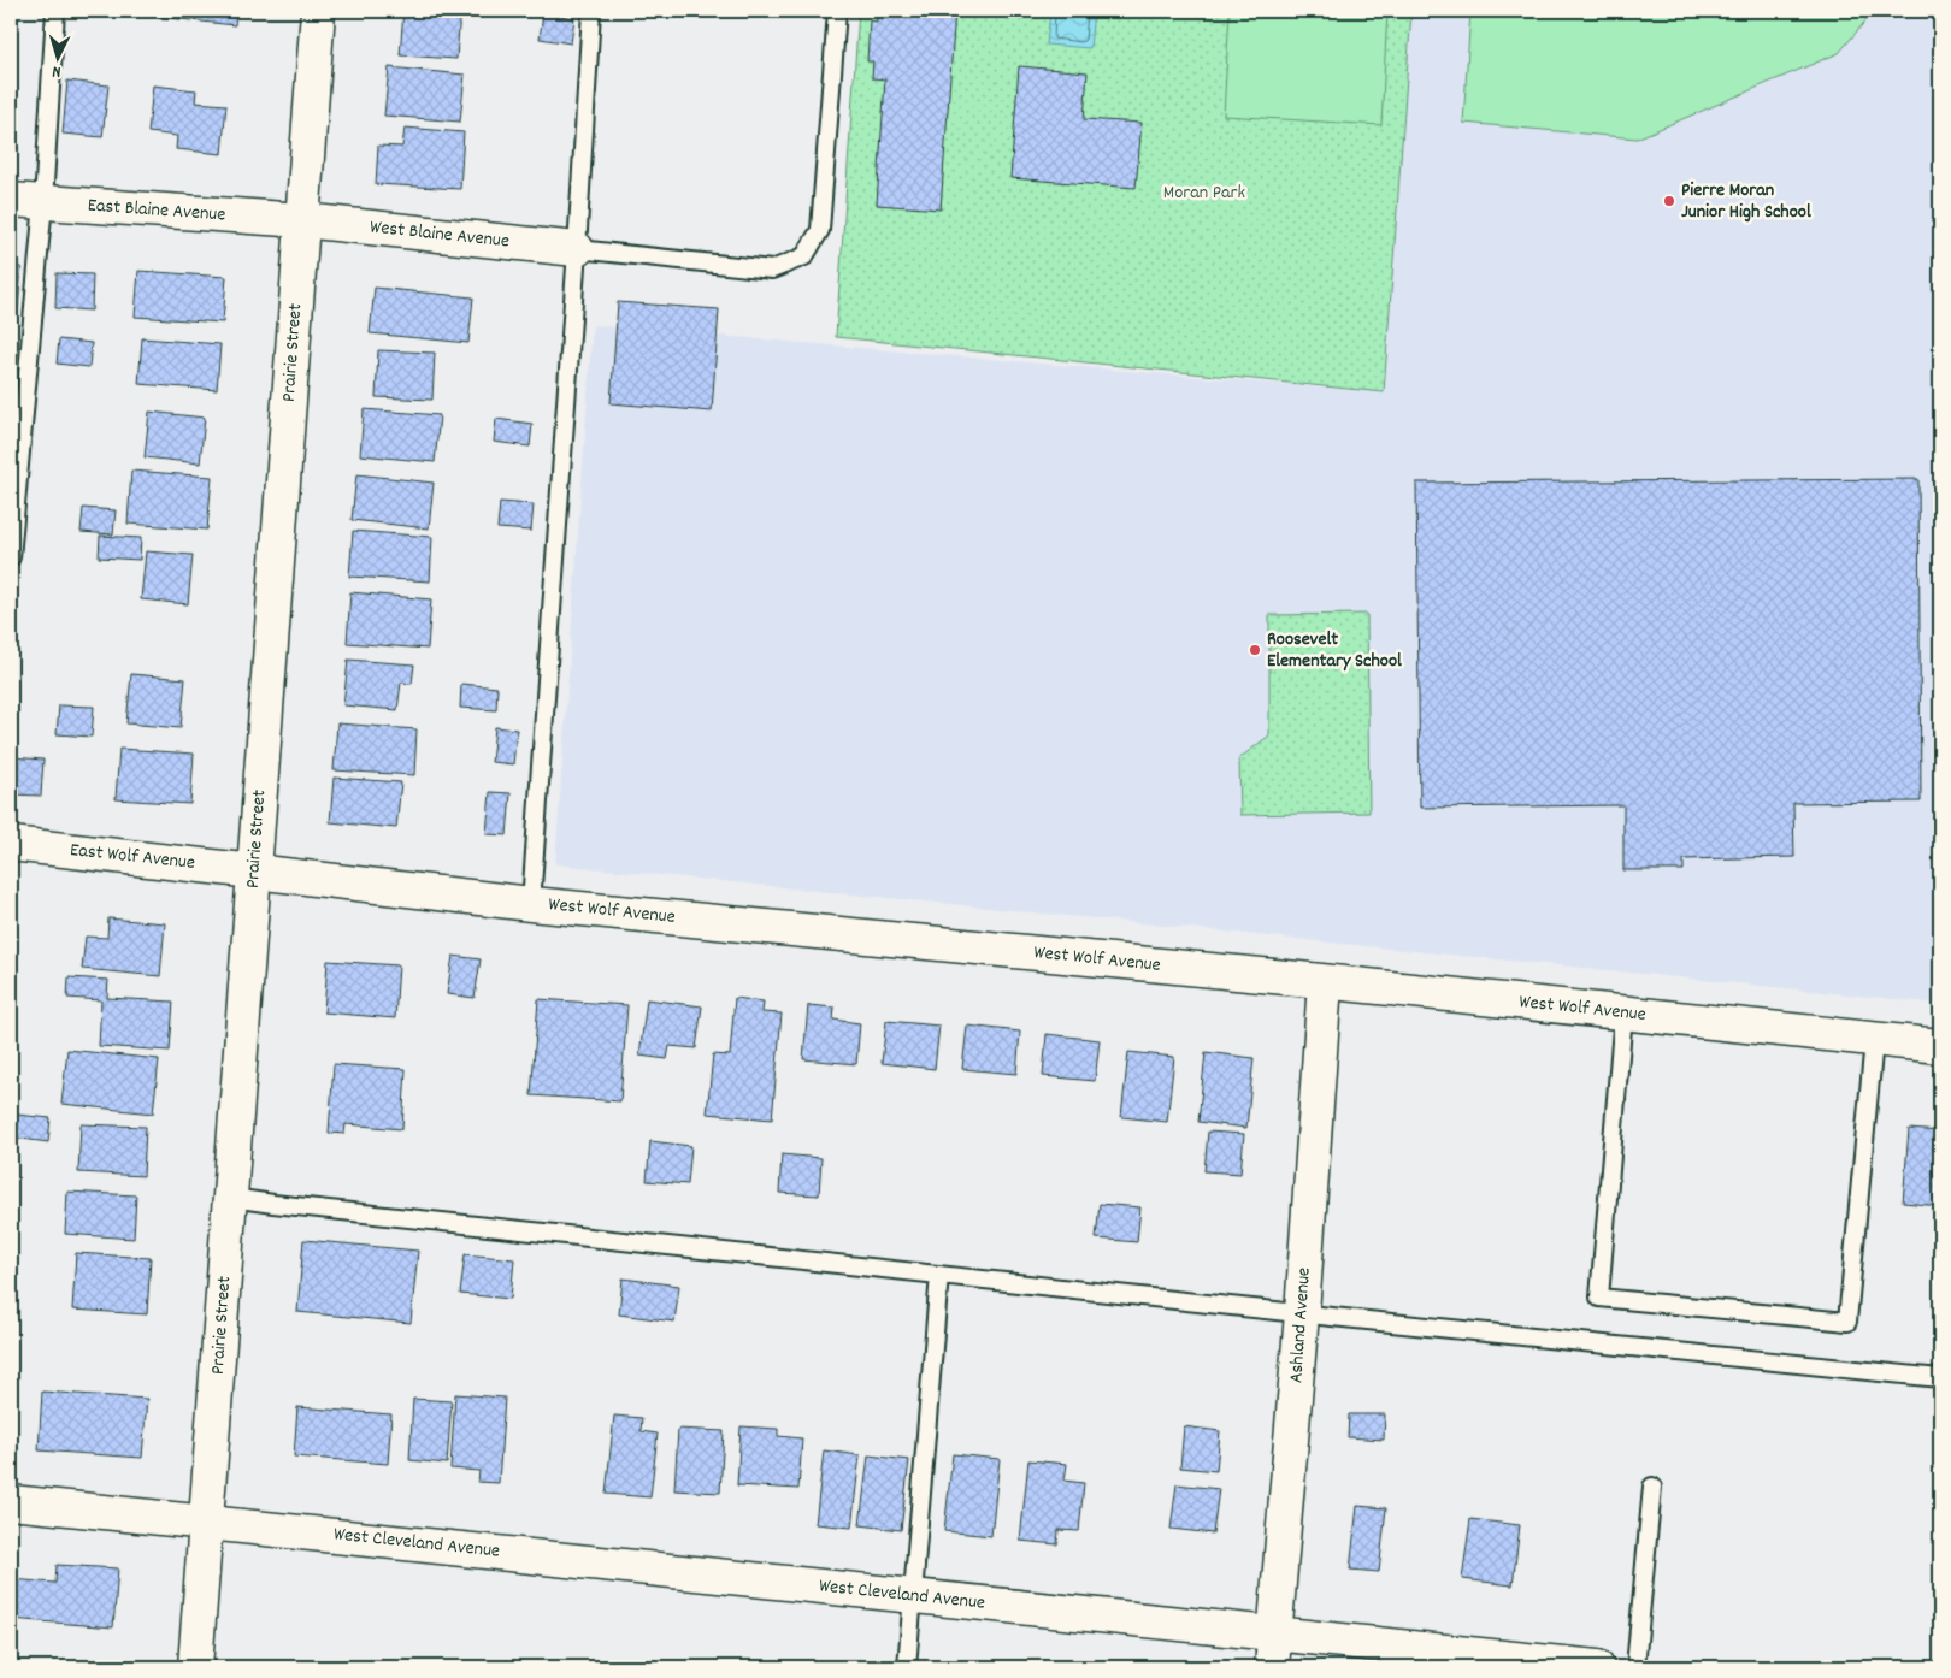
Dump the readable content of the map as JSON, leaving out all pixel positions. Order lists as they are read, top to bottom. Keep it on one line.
{"streets":{"street":["East Blaine Avenue","West Blaine Avenue","Prairie Street","East Wolf Avenue","West Wolf Avenue","Ashland Avenue","West Cleveland Avenue"]},"crossings":[["East Blaine Avenue","West Blaine Avenue"],["East Blaine Avenue","Prairie Street"],["West Blaine Avenue","Prairie Street"],["Prairie Street","East Wolf Avenue"],["Prairie Street","West Wolf Avenue"],["Prairie Street","West Cleveland Avenue"],["East Wolf Avenue","West Wolf Avenue"],["West Wolf Avenue","Ashland Avenue"],["Ashland Avenue","West Cleveland Avenue"]],"parks":["Moran Park"],"places":["Pierre Moran Junior High School","Roosevelt Elementary School"],"north":"bottom"}
